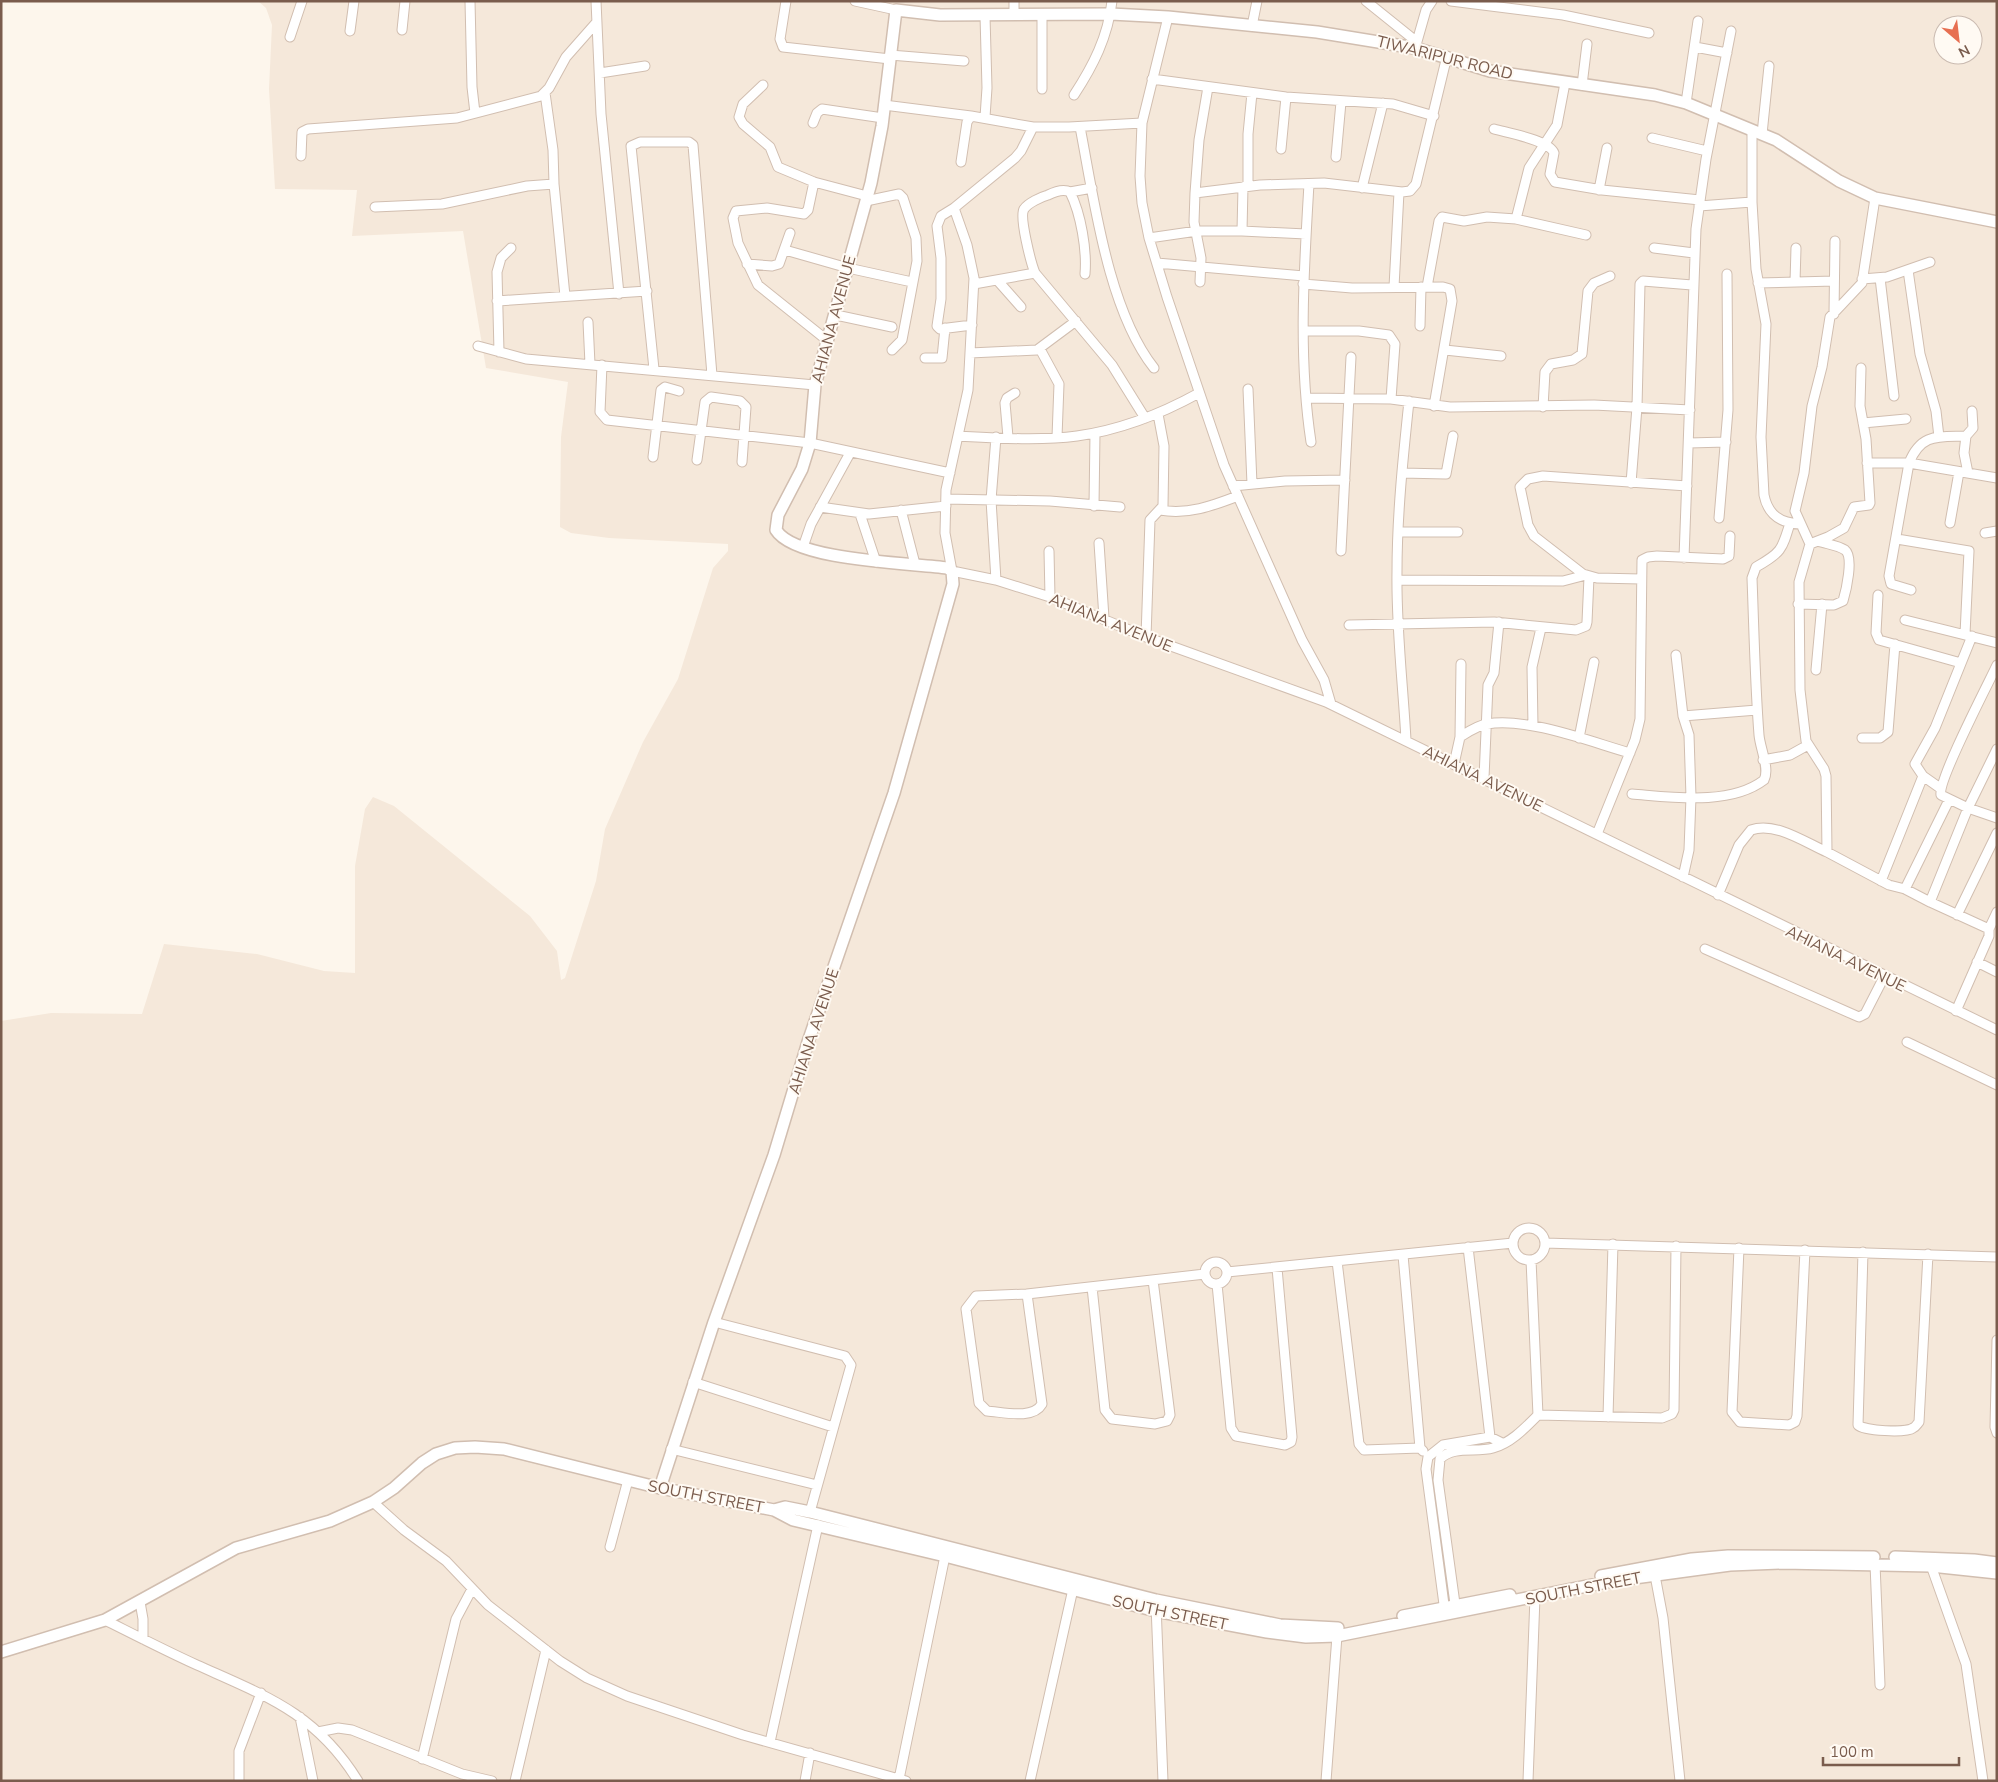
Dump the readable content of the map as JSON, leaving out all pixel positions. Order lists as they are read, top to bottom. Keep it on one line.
{"streets":{"street":["TIWARIPUR ROAD","AHIANA AVENUE","SOUTH STREET"]},"crossings":[["TIWARIPUR ROAD","AHIANA AVENUE"],["AHIANA AVENUE","SOUTH STREET"]],"scale_bar":"100 m","north":"bottom right"}
